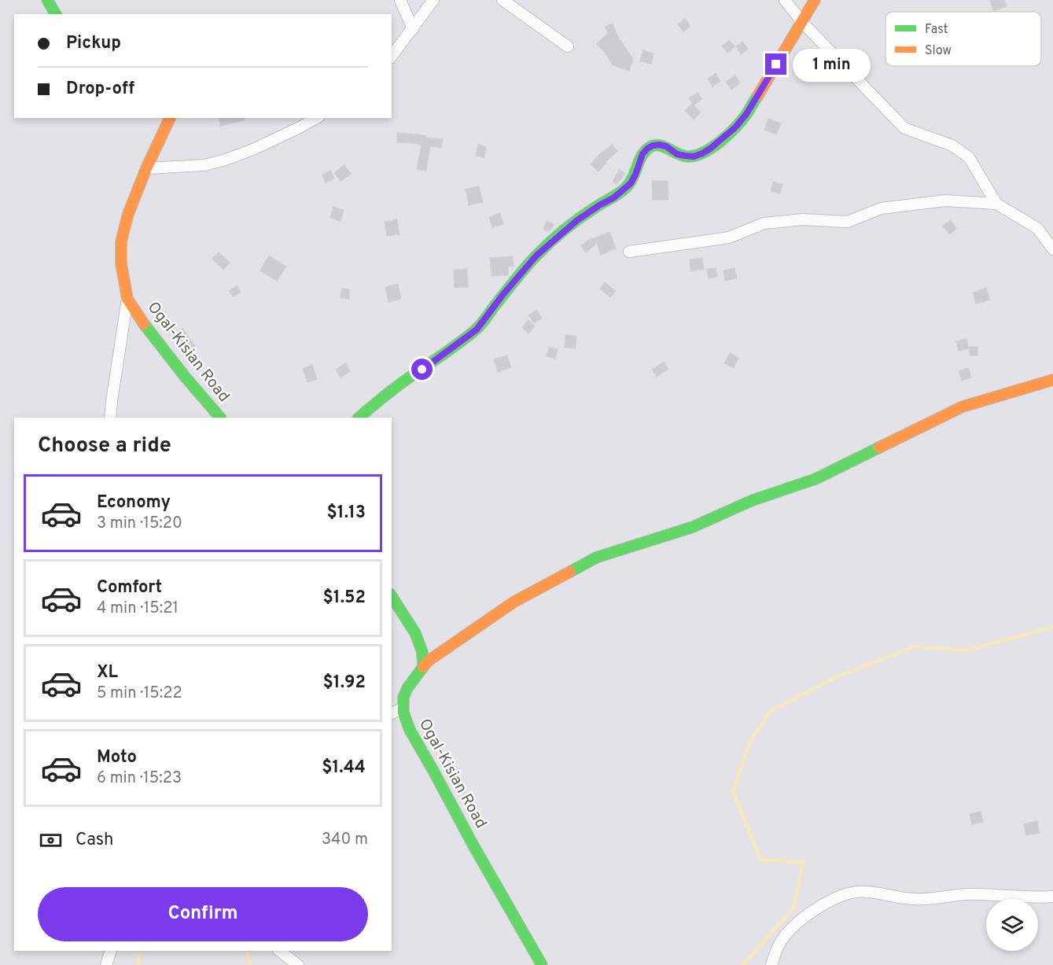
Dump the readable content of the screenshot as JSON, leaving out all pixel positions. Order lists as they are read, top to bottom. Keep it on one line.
{"streets":{"street":["Ogal-Kisian Road"]},"legend":["Fast","Slow"],"page":{"banner":["Pickup","Drop-off"],"bubble":"1 min","heading":"Choose a ride","list":[{"name":"Economy","note":"3 min · 15:20","value":"$1.13"},{"name":"Comfort","note":"4 min · 15:21","value":"$1.52"},{"name":"XL","note":"5 min · 15:22","value":"$1.92"},{"name":"Moto","note":"6 min · 15:23","value":"$1.44"}],"pay":["Cash","340 m"],"buttons":"Confirm"}}
